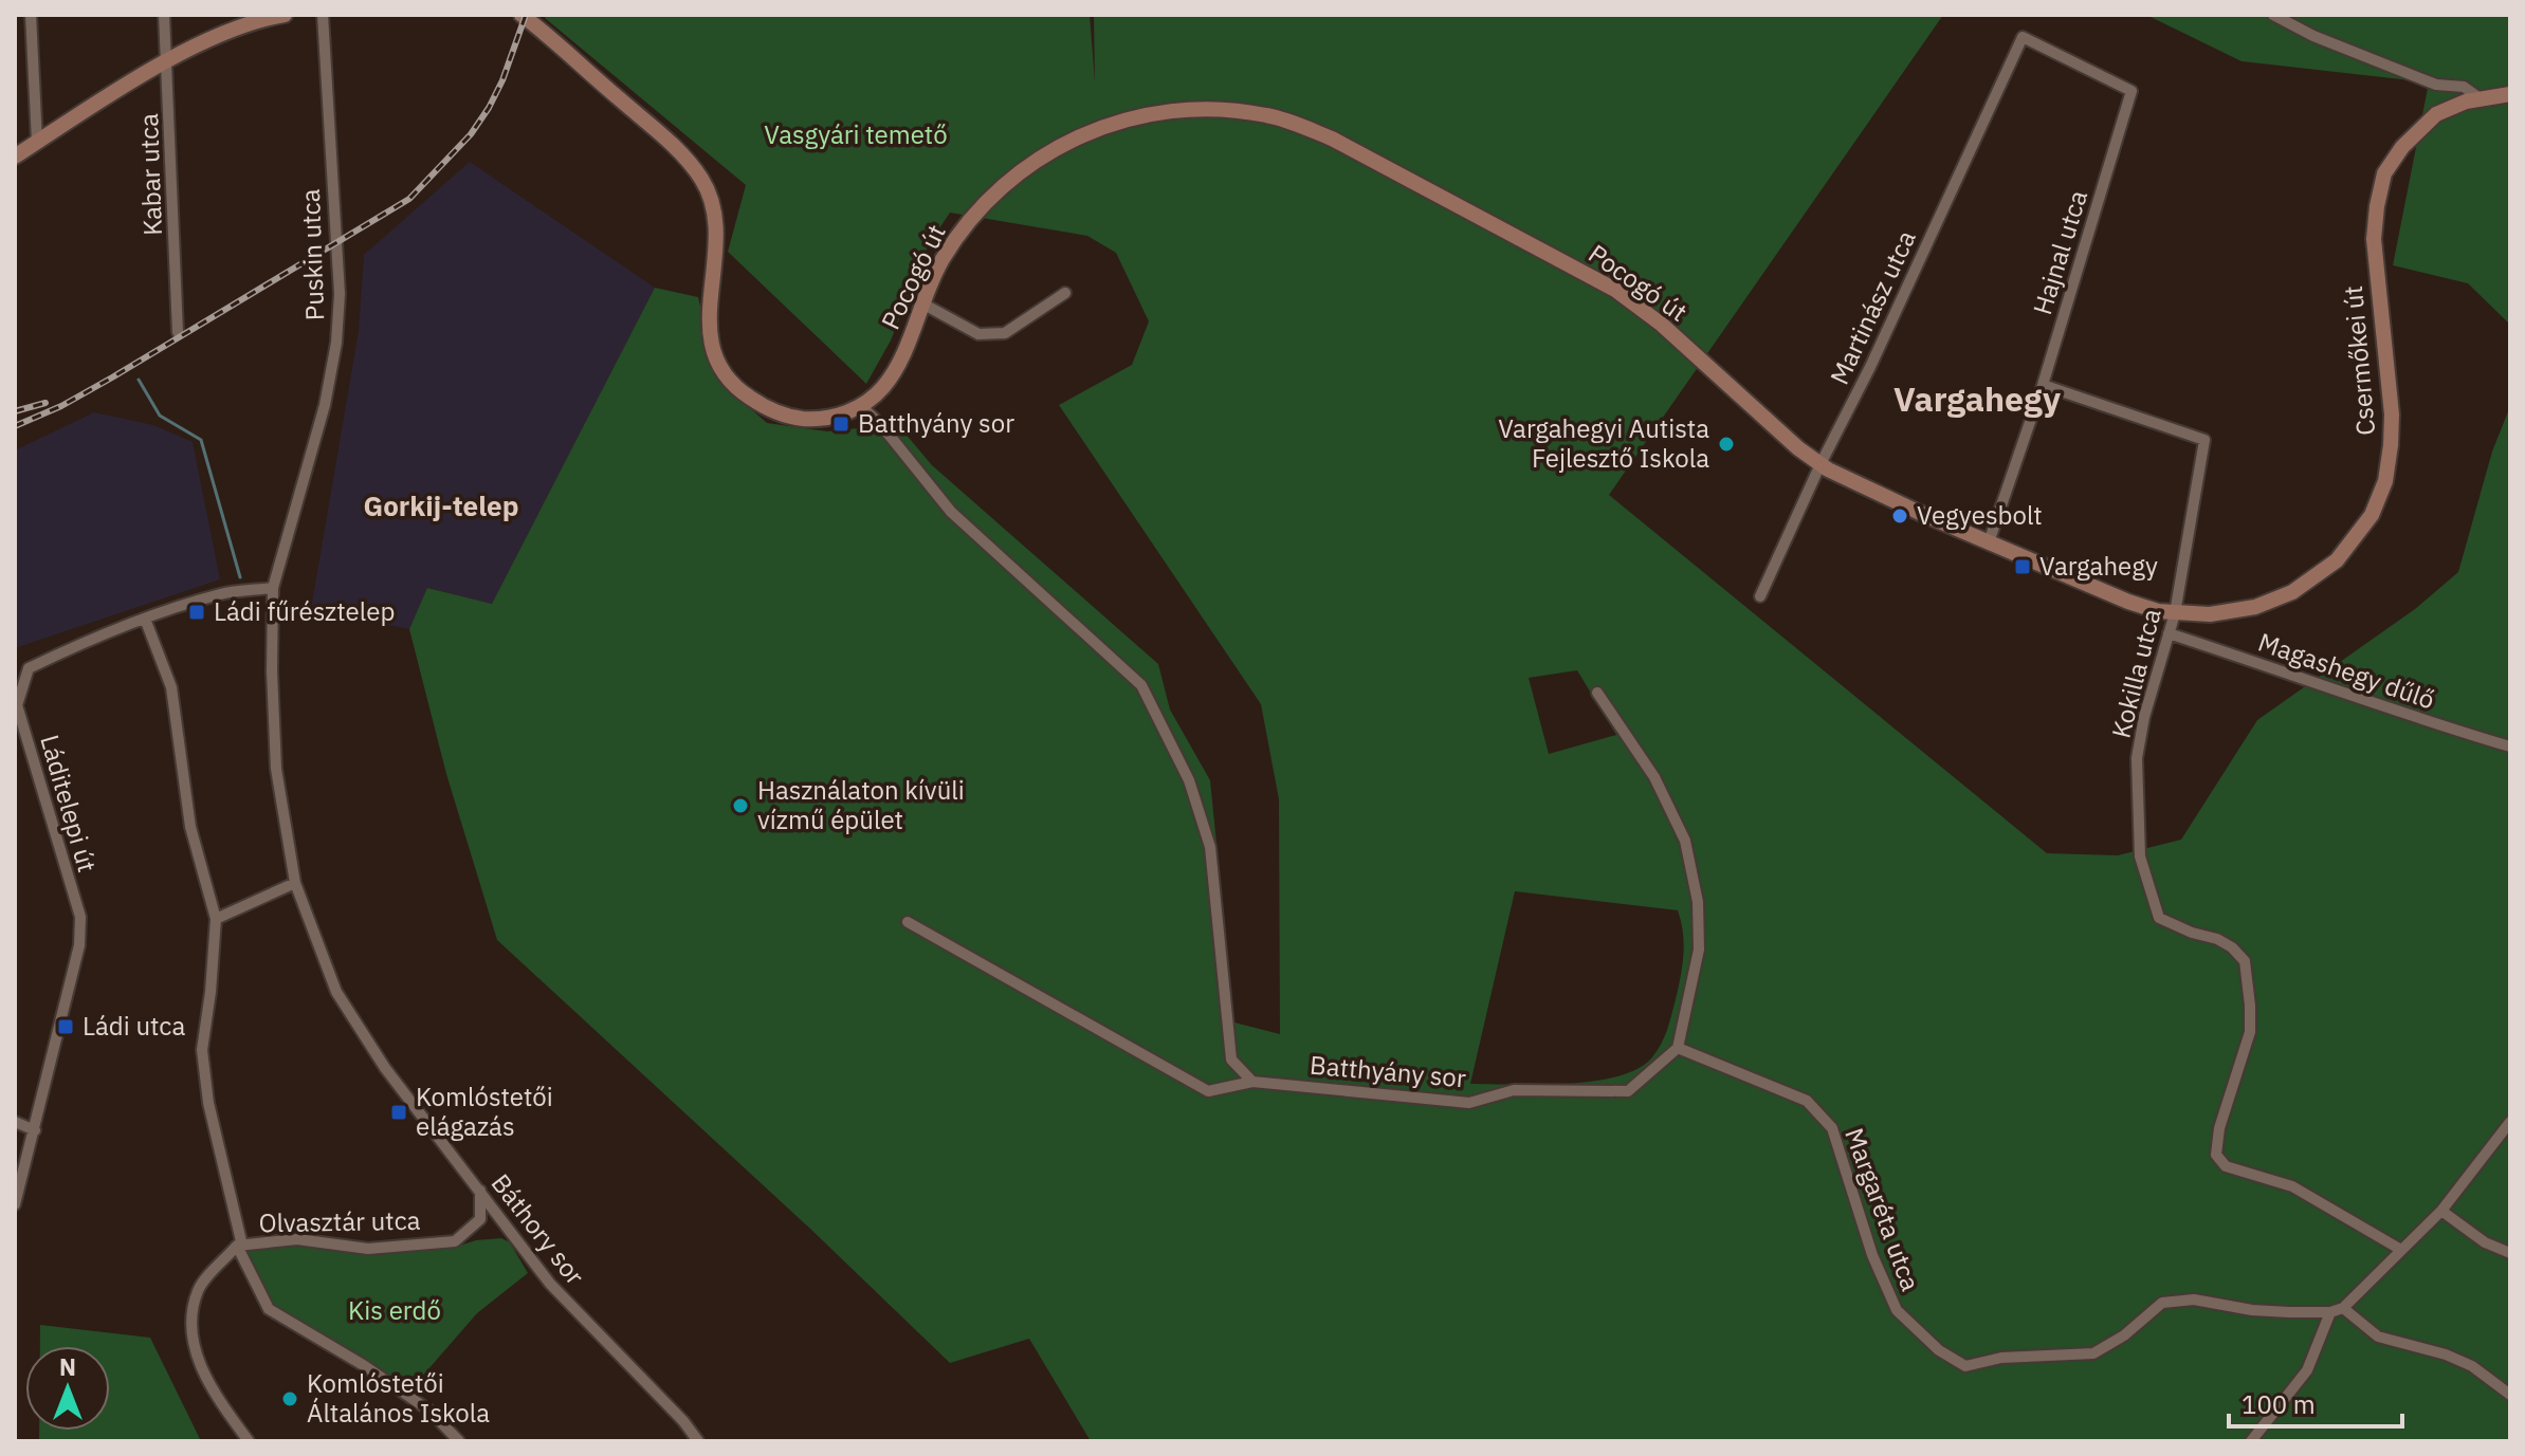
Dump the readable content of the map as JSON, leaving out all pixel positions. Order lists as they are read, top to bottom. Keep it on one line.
{"streets":{"main road":["Pocogó út","Csermőkei út"],"street":["Kabar utca","Hajnal utca","Puskin utca","Martinász utca","Magashegy dűlő","Kokilla utca","Láditelepi út","Batthyány sor","Margaréta utca","Olvasztár utca","Báthory sor"]},"crossings":[["Hajnal utca","Martinász utca"],["Hajnal utca","Csermőkei út"],["Hajnal utca","Kokilla utca"],["Puskin utca","Láditelepi út"],["Puskin utca","Báthory sor"],["Pocogó út","Csermőkei út"],["Martinász utca","Csermőkei út"],["Csermőkei út","Kokilla utca"],["Magashegy dűlő","Kokilla utca"],["Láditelepi út","Báthory sor"],["Batthyány sor","Margaréta utca"],["Olvasztár utca","Báthory sor"]],"districts":["Vargahegy","Gorkij-telep"],"parks":["Vasgyári temető","Kis erdő"],"places":{"transit":["Batthyány sor","Vargahegy","Ládi fűrésztelep","Ládi utca","Komlóstetői elágazás"],"other":["Vargahegyi Autista Fejlesztő Iskola","Vegyesbolt","Használaton kívüli vízmű épület","Komlóstetői Általános Iskola"]},"scale_bar":"100 m","north":"top"}
